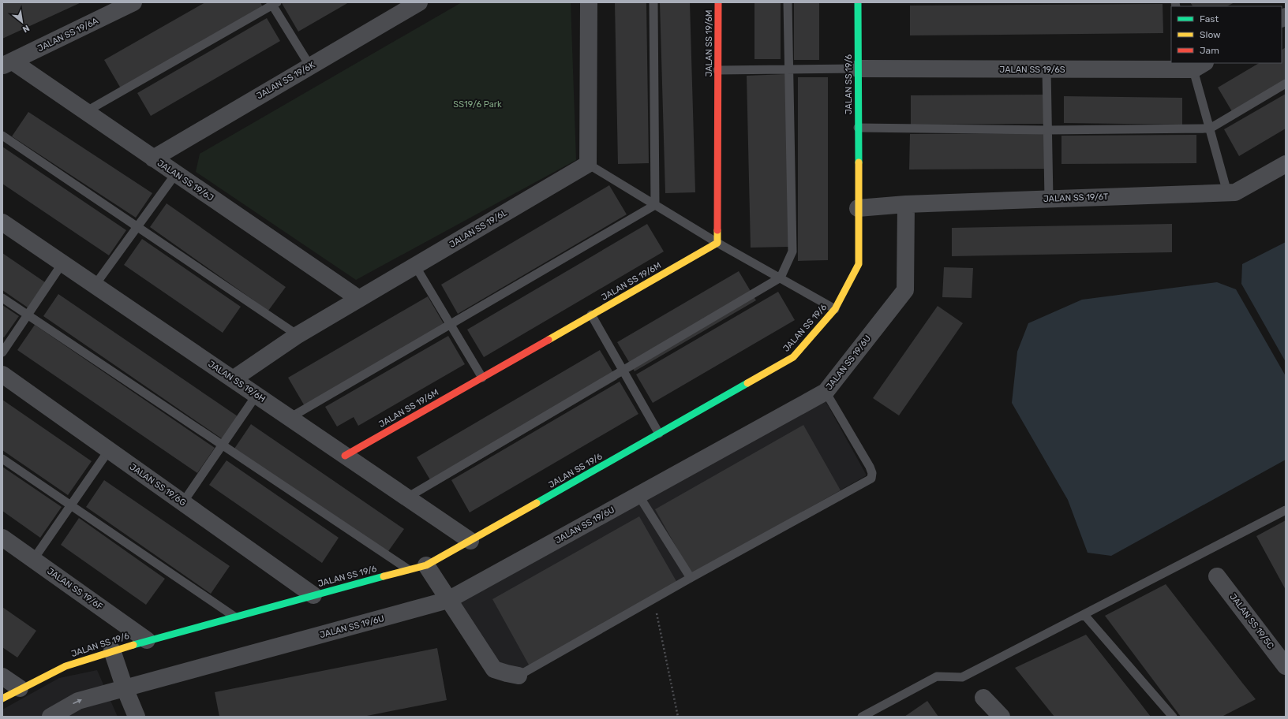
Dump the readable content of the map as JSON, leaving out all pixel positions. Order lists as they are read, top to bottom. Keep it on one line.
{"streets":{"street":["JALAN SS 19/6A","JALAN SS 19/6M","JALAN SS 19/6S","JALAN SS 19/6K","JALAN SS 19/6","JALAN SS 19/6J","JALAN SS 19/6T","JALAN SS 19/6L","JALAN SS 19/6U","JALAN SS 19/6H","JALAN SS 19/6G","JALAN SS 19/6F","JALAN SS 19/5C"]},"crossings":[["JALAN SS 19/6A","JALAN SS 19/6J"],["JALAN SS 19/6M","JALAN SS 19/6H"],["JALAN SS 19/6S","JALAN SS 19/6"],["JALAN SS 19/6K","JALAN SS 19/6J"],["JALAN SS 19/6","JALAN SS 19/6T"],["JALAN SS 19/6","JALAN SS 19/6H"],["JALAN SS 19/6","JALAN SS 19/6G"],["JALAN SS 19/6","JALAN SS 19/6F"],["JALAN SS 19/6J","JALAN SS 19/6L"],["JALAN SS 19/6T","JALAN SS 19/6U"],["JALAN SS 19/6L","JALAN SS 19/6H"]],"parks":["SS19/6 Park"],"legend":["Fast","Slow","Jam"],"north":"bottom right"}
